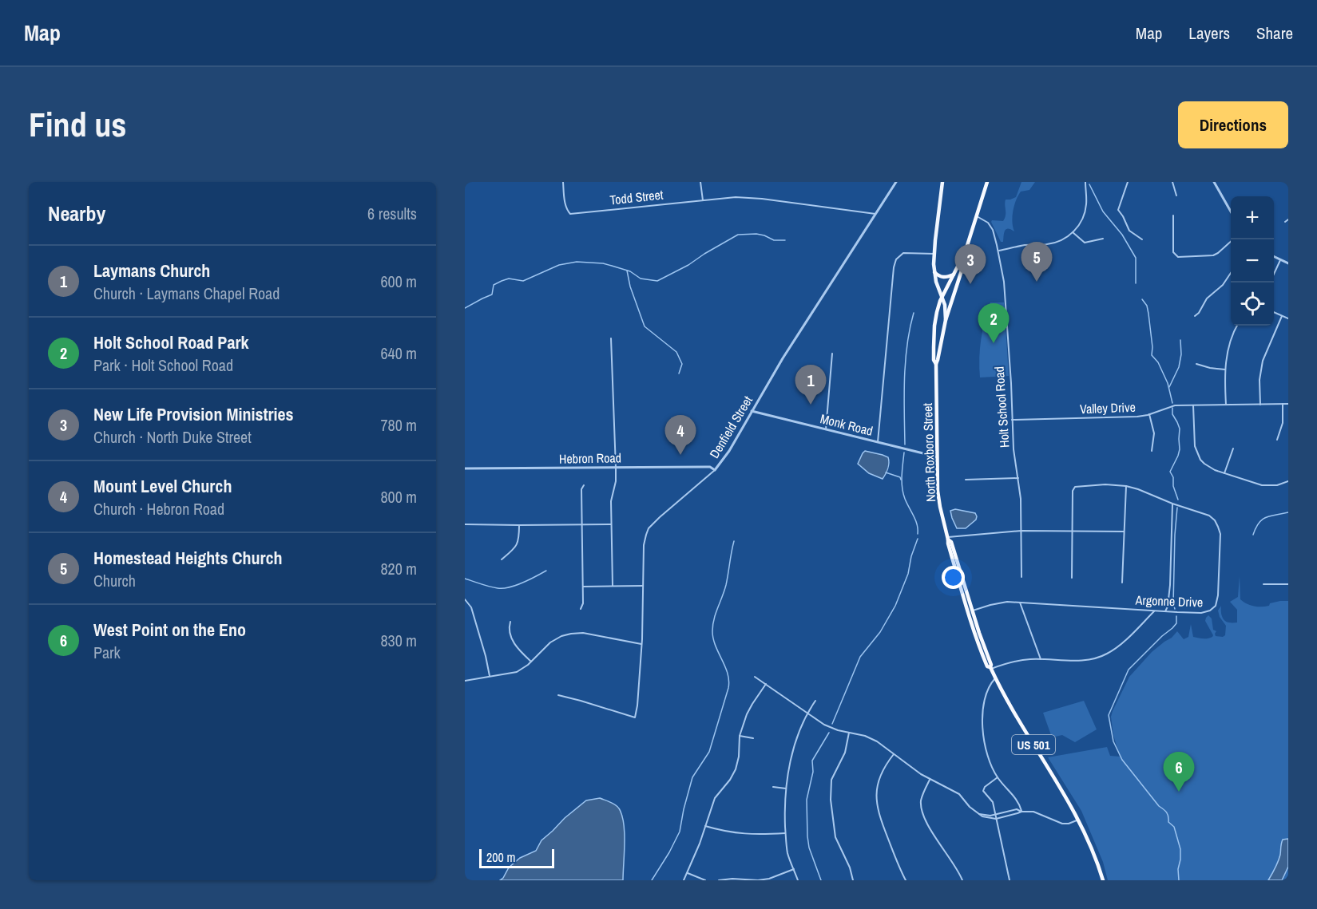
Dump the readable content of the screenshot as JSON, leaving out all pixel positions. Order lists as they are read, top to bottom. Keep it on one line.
{"streets":{"highway":["North Roxboro Street","US 501"],"street":["Todd Street","Holt School Road","Valley Drive","Monk Road","Denfield Street","Hebron Road","Argonne Drive"]},"crossings":[["Todd Street","Denfield Street"],["Holt School Road","Valley Drive"],["Holt School Road","US 501"],["Monk Road","Denfield Street"],["Monk Road","North Roxboro Street"],["Denfield Street","Hebron Road"],["North Roxboro Street","Argonne Drive"],["North Roxboro Street","US 501"]],"scale_bar":"200 m","page":{"header":"Map","nav":["Map","Layers","Share"],"buttons":"Directions","title":"Find us","heading":["Nearby","6 results"],"map_buttons":["+","−"],"pins":["5","3","2","1","4","6"],"list":[{"mark":"1","name":"Laymans Church","note":"Church · Laymans Chapel Road","value":"600 m"},{"mark":"2","name":"Holt School Road Park","note":"Park · Holt School Road","value":"640 m"},{"mark":"3","name":"New Life Provision Ministries","note":"Church · North Duke Street","value":"780 m"},{"mark":"4","name":"Mount Level Church","note":"Church · Hebron Road","value":"800 m"},{"mark":"5","name":"Homestead Heights Church","note":"Church","value":"820 m"},{"mark":"6","name":"West Point on the Eno","note":"Park","value":"830 m"}],"scale":"200 m"}}
